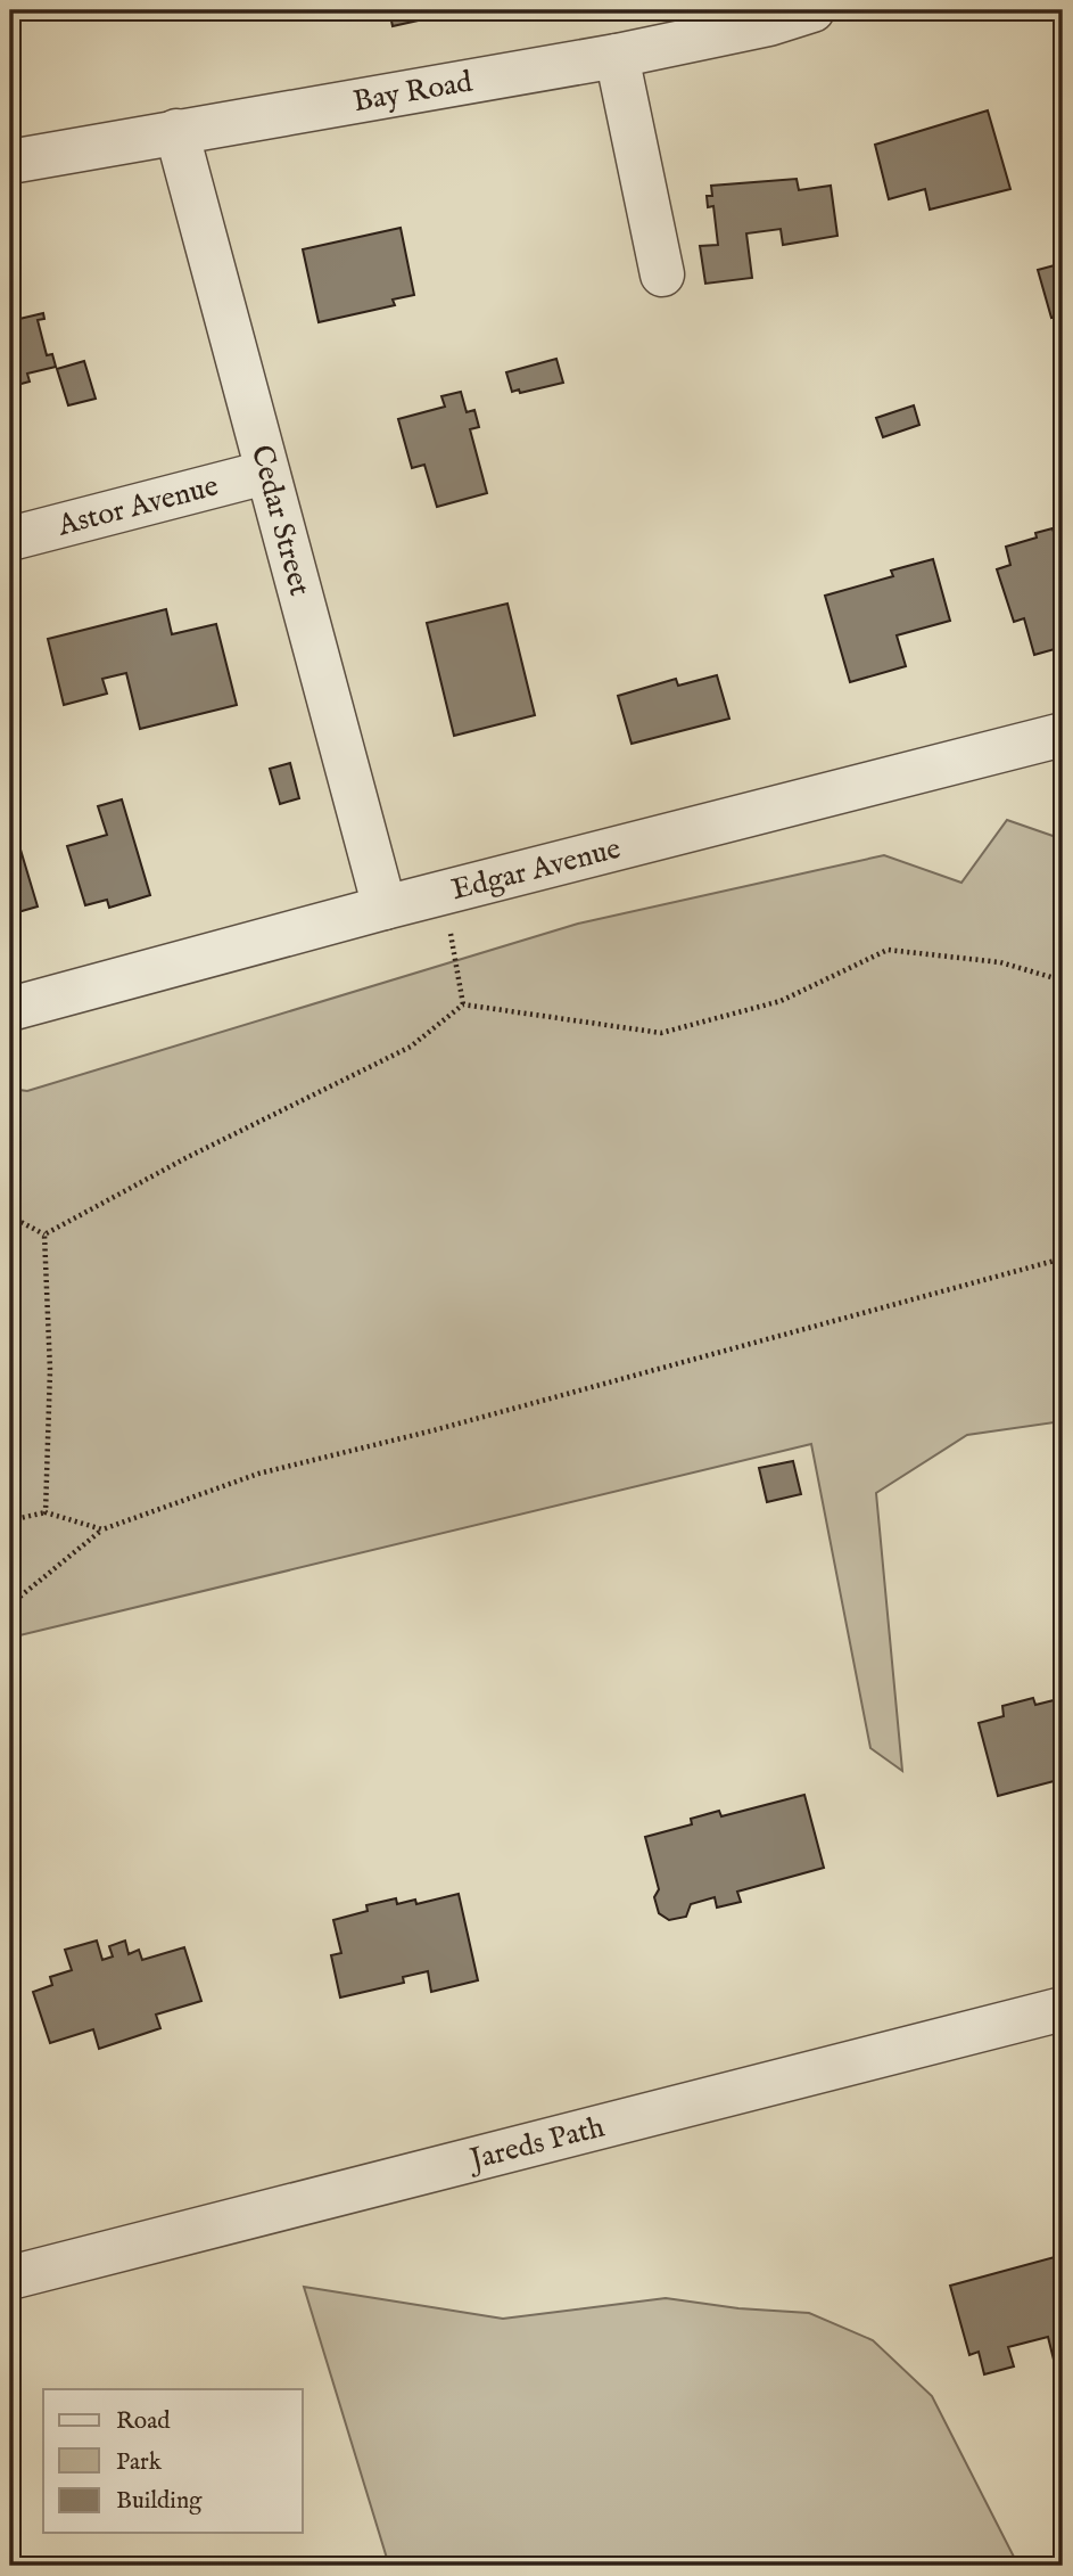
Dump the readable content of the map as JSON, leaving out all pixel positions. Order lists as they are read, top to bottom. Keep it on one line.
{"streets":{"street":["Bay Road","Astor Avenue","Cedar Street","Edgar Avenue","Jareds Path"]},"crossings":[["Bay Road","Cedar Street"],["Astor Avenue","Cedar Street"],["Cedar Street","Edgar Avenue"]],"legend":["Road","Park","Building"]}
